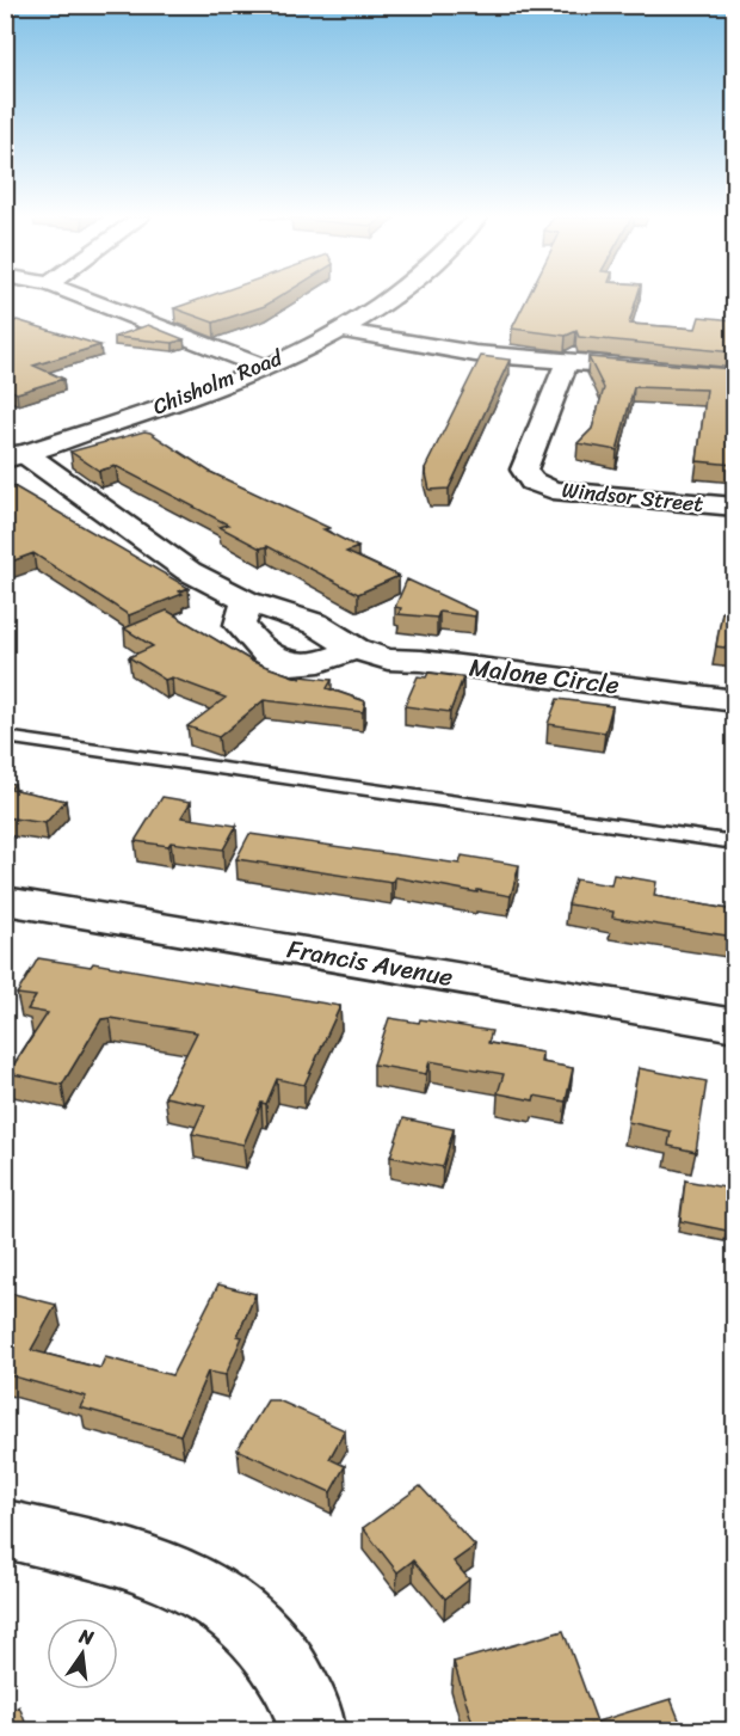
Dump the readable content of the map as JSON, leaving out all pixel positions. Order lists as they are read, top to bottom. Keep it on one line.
{"streets":{"street":["Chisholm Road","Windsor Street","Malone Circle","Francis Avenue"]},"crossings":[["Chisholm Road","Malone Circle"]],"north":"top"}
